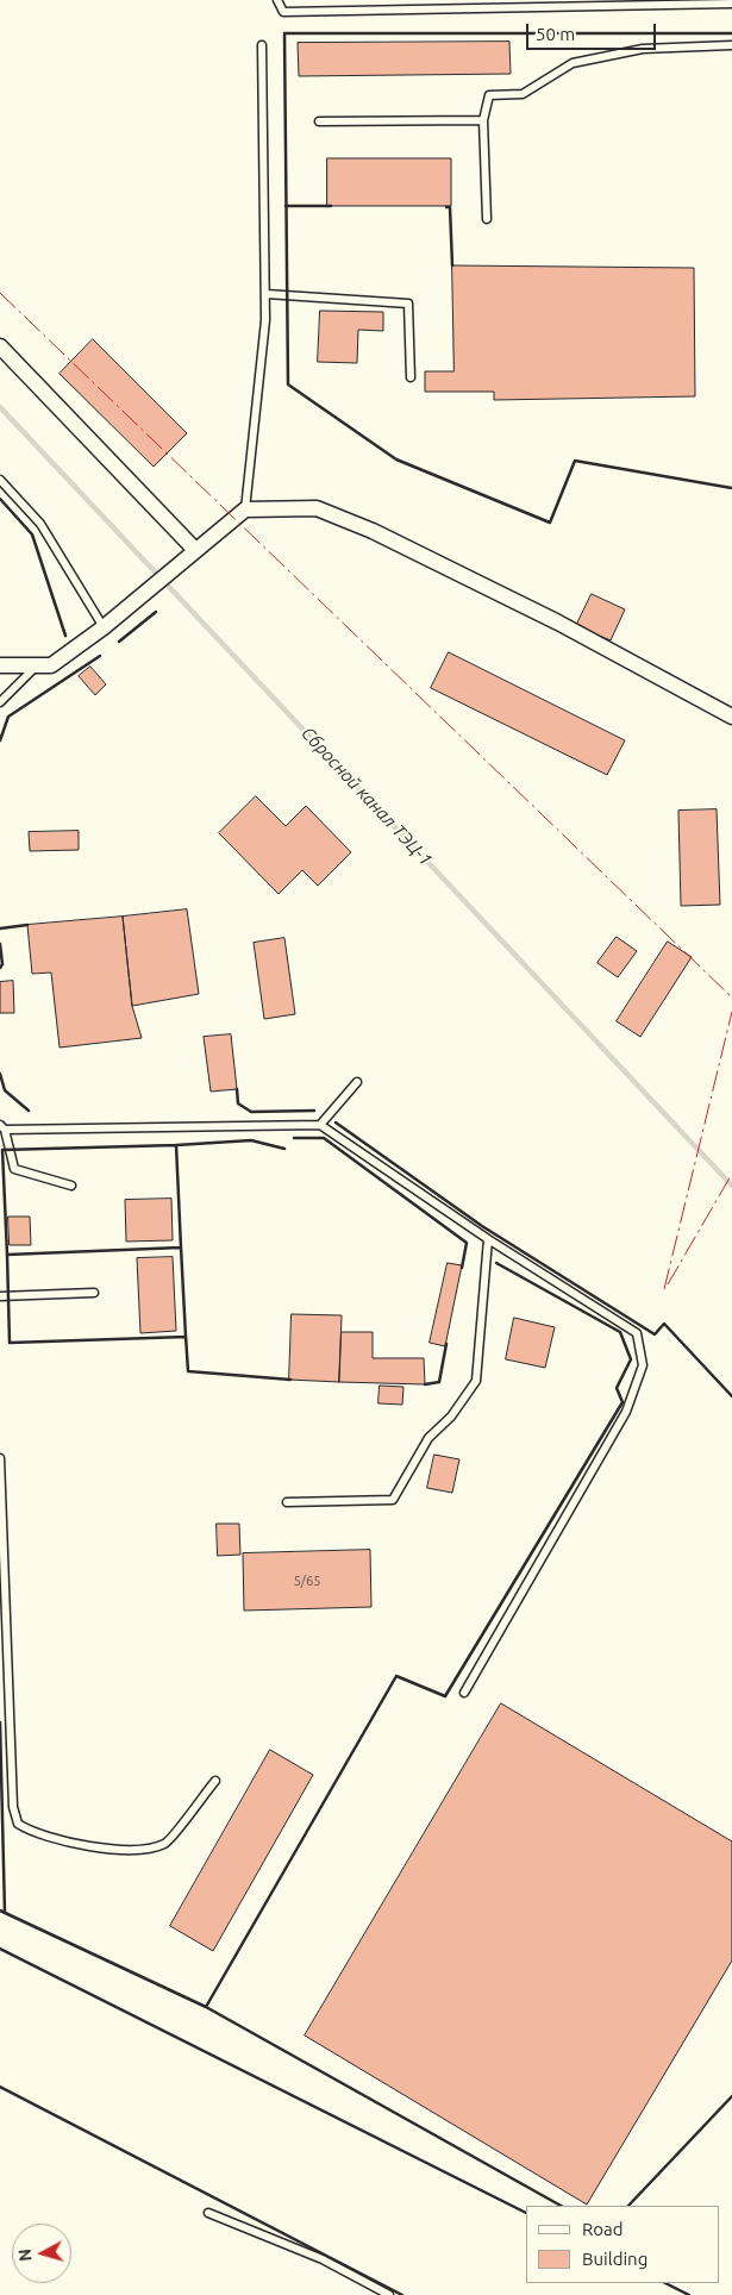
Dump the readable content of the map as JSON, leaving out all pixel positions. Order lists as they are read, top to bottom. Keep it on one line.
{"water":["Сбросной канал ТЭЦ-1"],"house_numbers":["5/65"],"legend":["Road","Building"],"scale_bar":"50 m","north":"left"}
